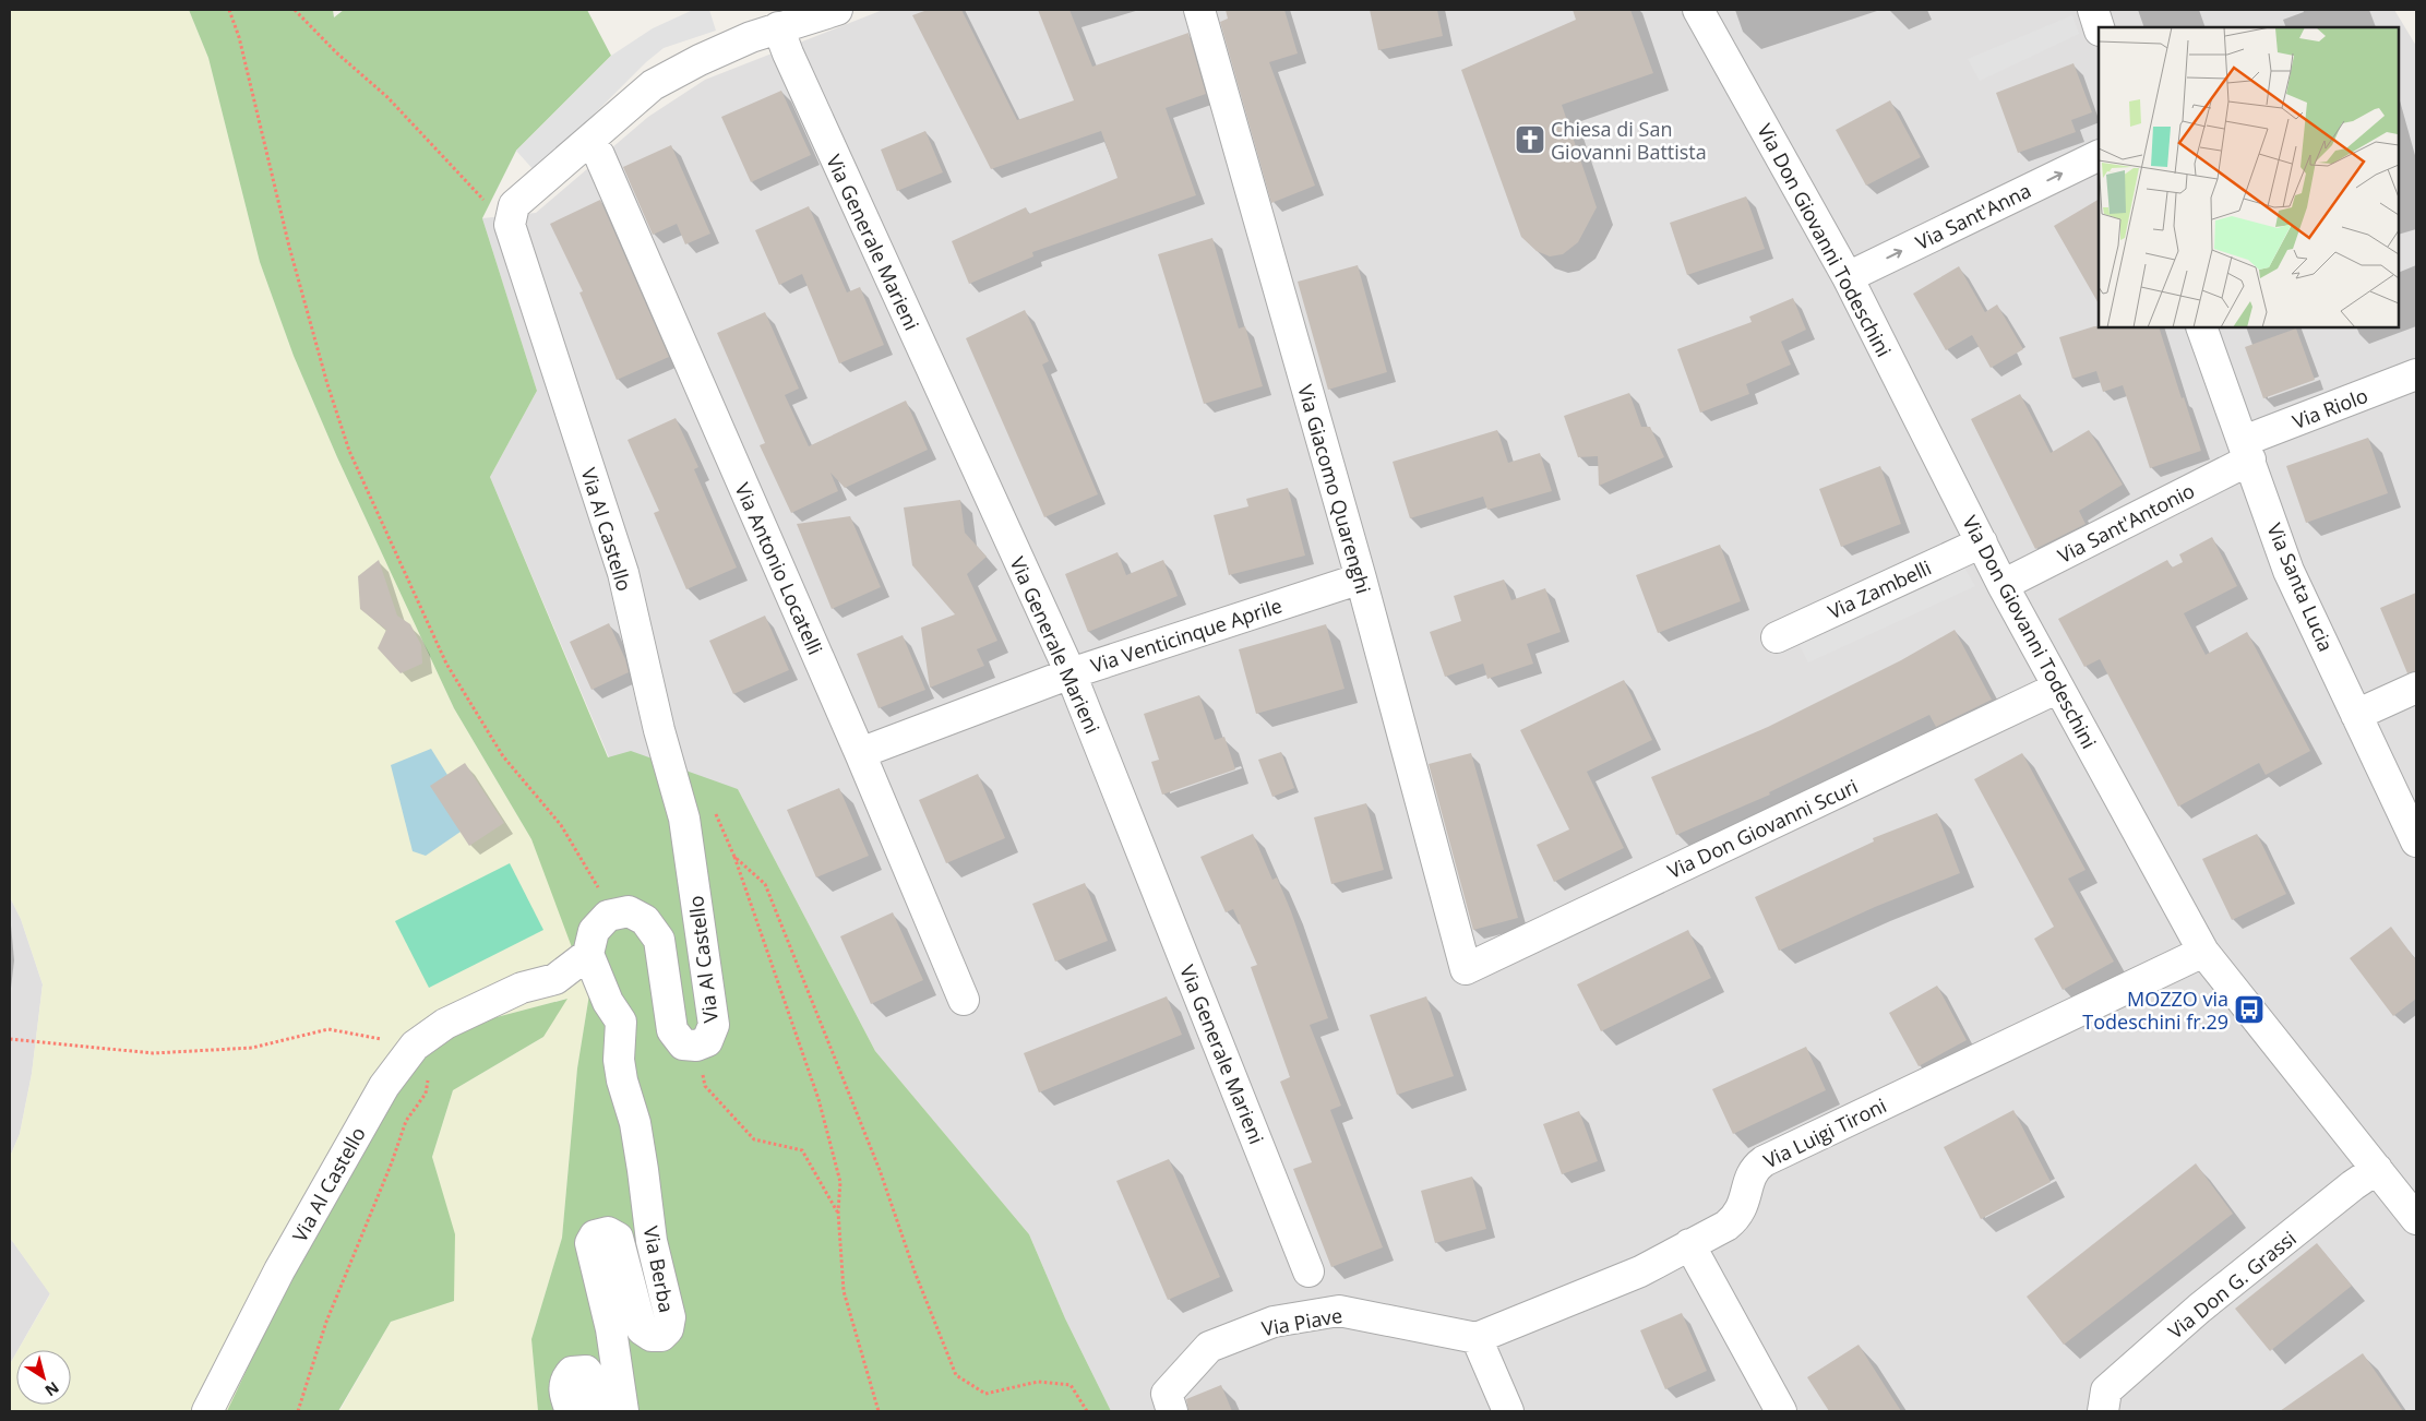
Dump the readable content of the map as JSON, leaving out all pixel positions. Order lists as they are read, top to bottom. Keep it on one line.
{"streets":{"street":["Via Sant'Anna","Via Don Giovanni Todeschini","Via Generale Marieni","Via Riolo","Via Giacomo Quarenghi","Via Sant'Antonio","Via Al Castello","Via Antonio Locatelli","Via Santa Lucia","Via Zambelli","Via Venticinque Aprile","Via Don Giovanni Scuri","Via Luigi Tironi","Via Berba","Via Don G. Grassi","Via Piave"]},"crossings":[["Via Sant'Anna","Via Don Giovanni Todeschini"],["Via Don Giovanni Todeschini","Via Sant'Antonio"],["Via Don Giovanni Todeschini","Via Zambelli"],["Via Don Giovanni Todeschini","Via Don Giovanni Scuri"],["Via Don Giovanni Todeschini","Via Luigi Tironi"],["Via Don Giovanni Todeschini","Via Don G. Grassi"],["Via Generale Marieni","Via Venticinque Aprile"],["Via Riolo","Via Sant'Antonio"],["Via Riolo","Via Santa Lucia"],["Via Giacomo Quarenghi","Via Venticinque Aprile"],["Via Giacomo Quarenghi","Via Don Giovanni Scuri"],["Via Sant'Antonio","Via Santa Lucia"],["Via Al Castello","Via Berba"],["Via Antonio Locatelli","Via Venticinque Aprile"],["Via Luigi Tironi","Via Piave"]],"one_way":["Via Sant'Anna"],"places":{"church":["Chiesa di San Giovanni Battista"],"bus stop":["MOZZO via Todeschini fr.29"]},"north":"bottom right"}
